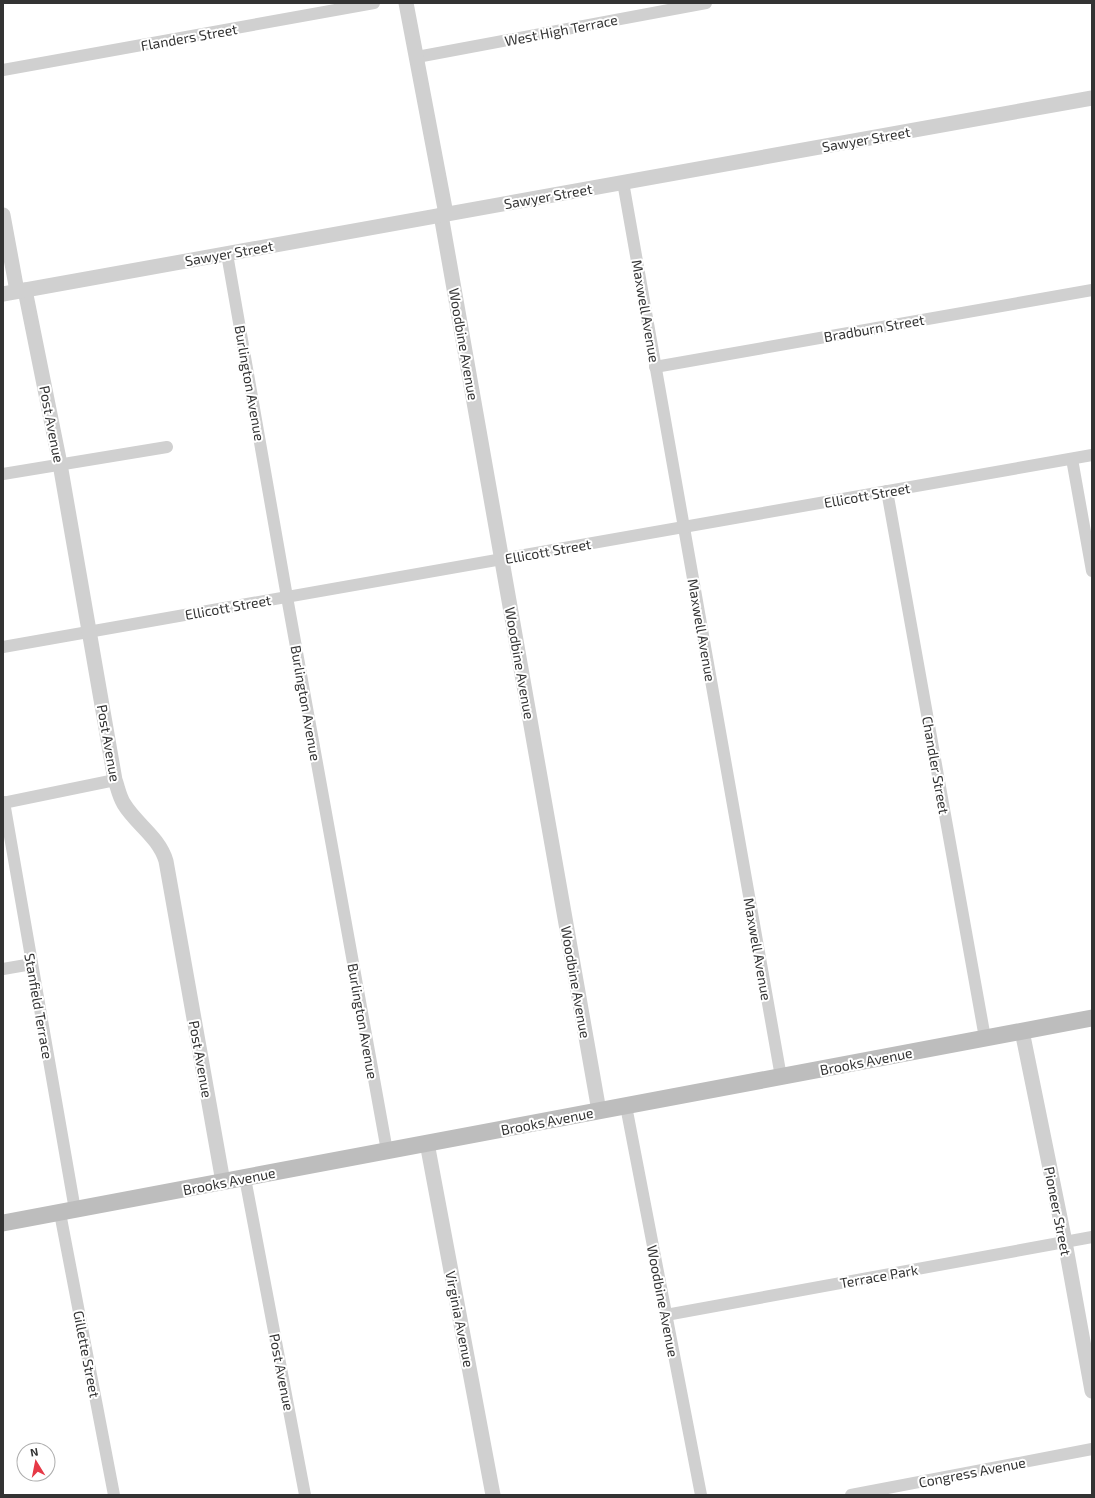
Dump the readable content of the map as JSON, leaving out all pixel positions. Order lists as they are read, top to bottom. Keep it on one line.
{"streets":{"main road":["Brooks Avenue"],"street":["West High Terrace","Flanders Street","Sawyer Street","Maxwell Avenue","Bradburn Street","Woodbine Avenue","Burlington Avenue","Post Avenue","Ellicott Street","Chandler Street","Stanfield Terrace","Pioneer Street","Terrace Park","Virginia Avenue","Gillette Street","Congress Avenue"]},"crossings":[["West High Terrace","Woodbine Avenue"],["Sawyer Street","Maxwell Avenue"],["Sawyer Street","Woodbine Avenue"],["Sawyer Street","Burlington Avenue"],["Sawyer Street","Post Avenue"],["Maxwell Avenue","Bradburn Street"],["Maxwell Avenue","Ellicott Street"],["Maxwell Avenue","Brooks Avenue"],["Woodbine Avenue","Ellicott Street"],["Woodbine Avenue","Brooks Avenue"],["Woodbine Avenue","Terrace Park"],["Burlington Avenue","Ellicott Street"],["Burlington Avenue","Brooks Avenue"],["Post Avenue","Ellicott Street"],["Post Avenue","Brooks Avenue"],["Ellicott Street","Chandler Street"],["Chandler Street","Brooks Avenue"],["Stanfield Terrace","Brooks Avenue"],["Stanfield Terrace","Gillette Street"],["Brooks Avenue","Pioneer Street"],["Brooks Avenue","Virginia Avenue"],["Brooks Avenue","Gillette Street"],["Pioneer Street","Terrace Park"]],"north":"top"}
